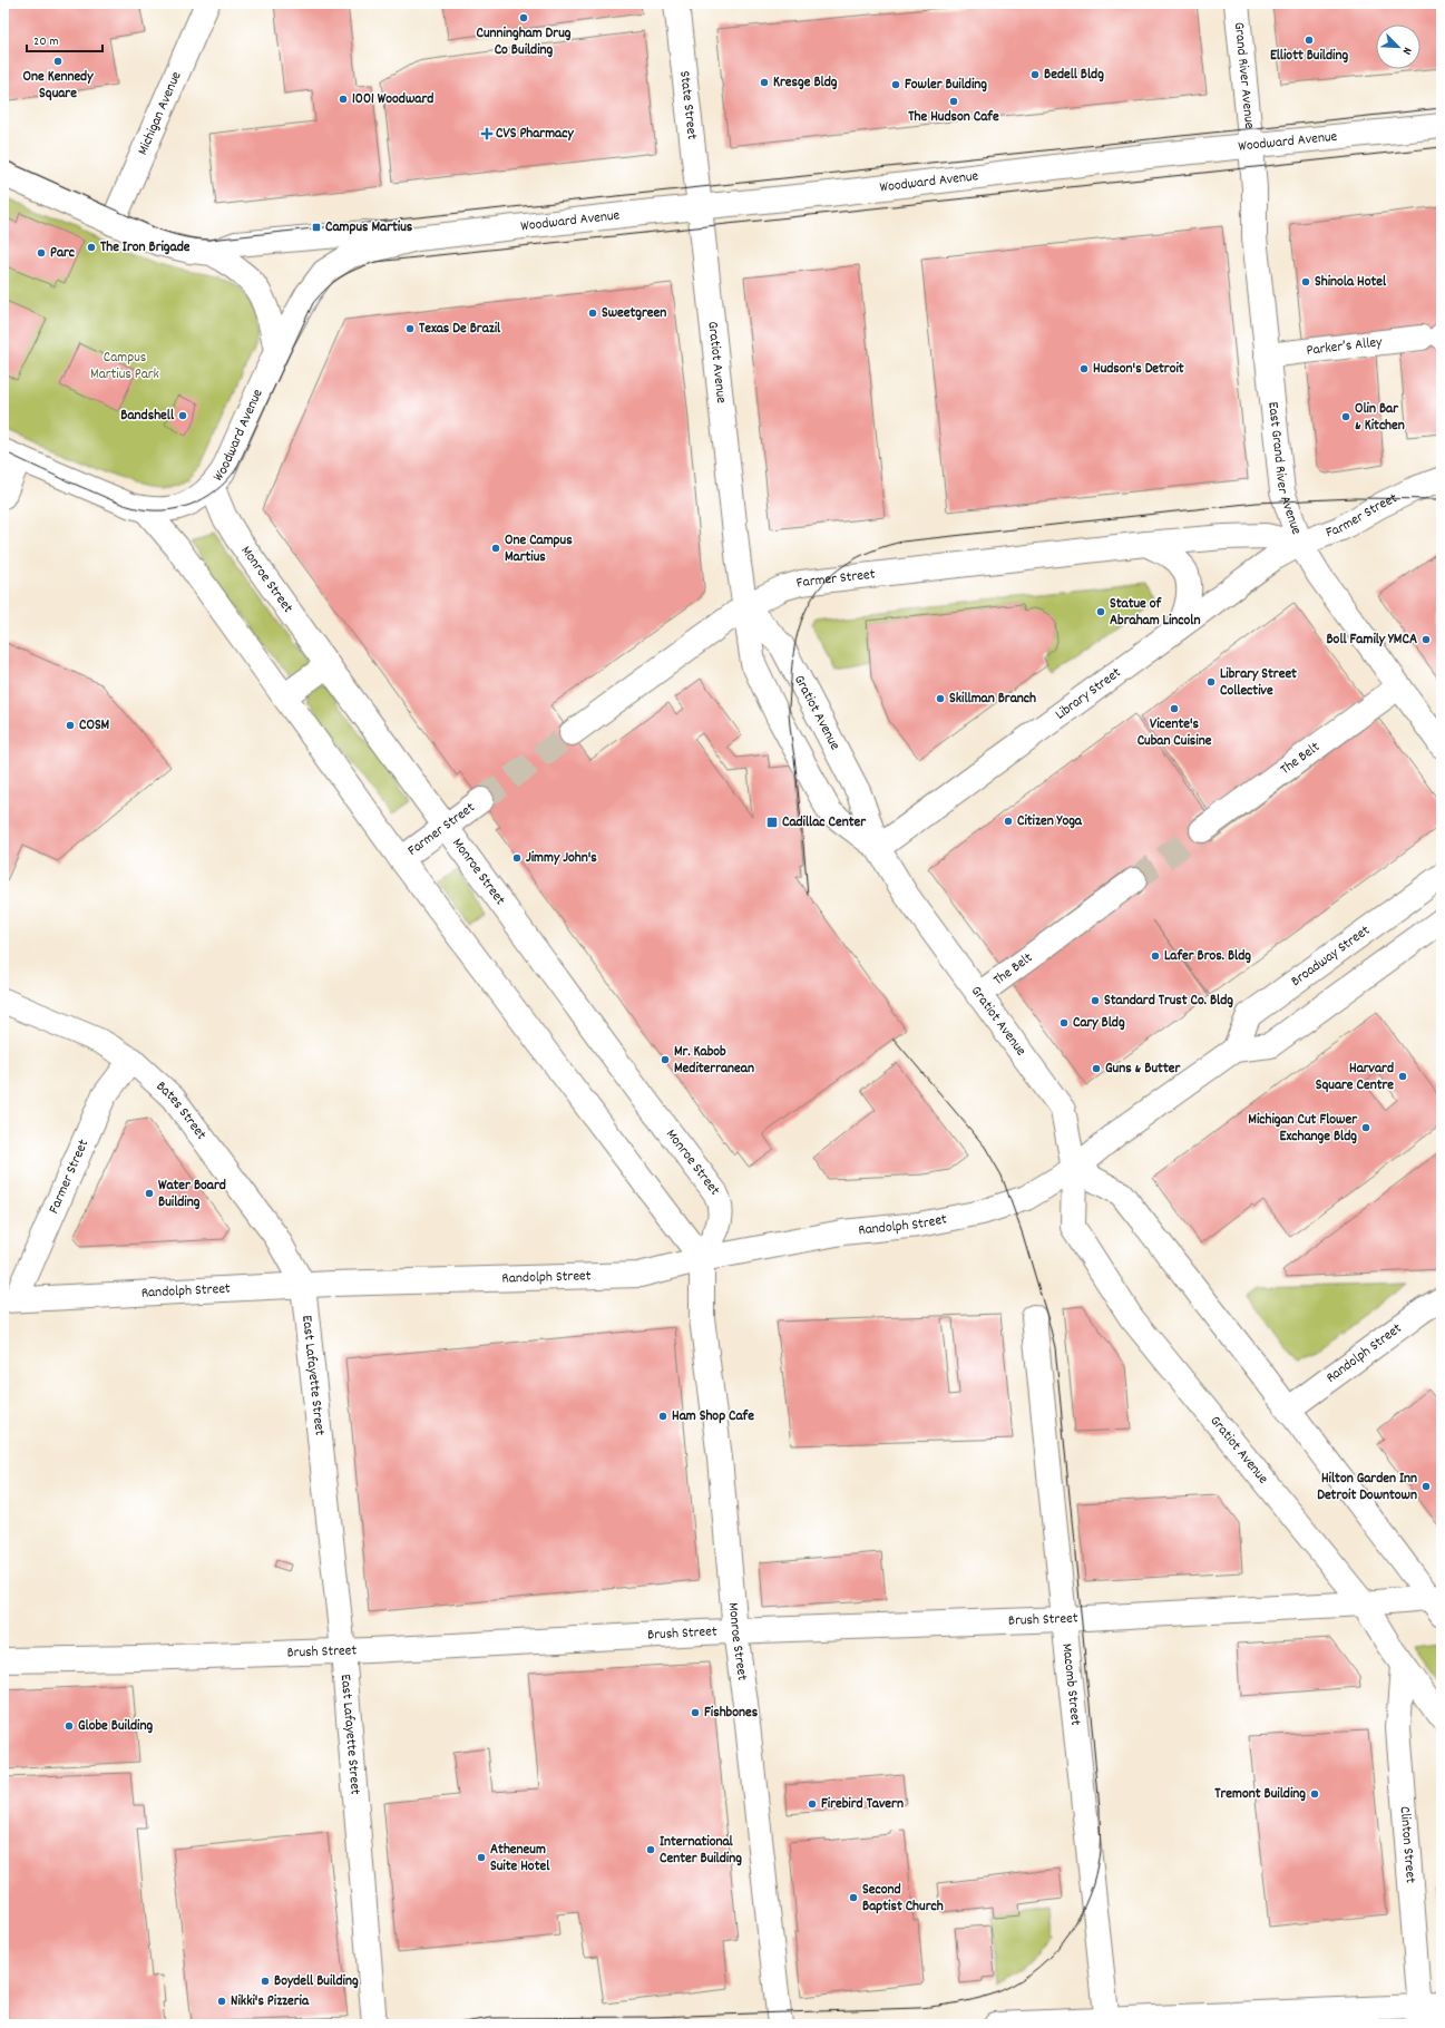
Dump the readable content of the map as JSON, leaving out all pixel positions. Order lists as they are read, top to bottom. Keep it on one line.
{"streets":{"street":["Grand River Avenue","State Street","Michigan Avenue","Woodward Avenue","Parker’s Alley","Gratiot Avenue","East Grand River Avenue","Farmer Street","Monroe Street","Library Street","The Belt","Broadway Street","Bates Street","Randolph Street","East Lafayette Street","Brush Street","Macomb Street","Clinton Street"]},"crossings":[["Grand River Avenue","Woodward Avenue"],["Grand River Avenue","East Grand River Avenue"],["State Street","Woodward Avenue"],["State Street","Gratiot Avenue"],["Michigan Avenue","Woodward Avenue"],["Woodward Avenue","Gratiot Avenue"],["Woodward Avenue","East Grand River Avenue"],["Woodward Avenue","Monroe Street"],["Parker’s Alley","East Grand River Avenue"],["Gratiot Avenue","Farmer Street"],["Gratiot Avenue","Library Street"],["Gratiot Avenue","The Belt"],["Gratiot Avenue","Randolph Street"],["Gratiot Avenue","Brush Street"],["Gratiot Avenue","Clinton Street"],["East Grand River Avenue","Farmer Street"],["East Grand River Avenue","Library Street"],["East Grand River Avenue","The Belt"],["Farmer Street","Monroe Street"],["Farmer Street","Library Street"],["Farmer Street","Bates Street"],["Farmer Street","Randolph Street"],["Monroe Street","Randolph Street"],["Monroe Street","Brush Street"],["Bates Street","Randolph Street"],["Bates Street","East Lafayette Street"],["Randolph Street","East Lafayette Street"],["East Lafayette Street","Brush Street"],["Brush Street","Macomb Street"]],"parks":["Campus Martius Park"],"places":{"other":["Cunningham Drug Co Building","Elliott Building","One Kennedy Square","Bedell Bldg","Kresge Bldg","Fowler Building","1001 Woodward","The Hudson Cafe","The Iron Brigade","Parc","Shinola Hotel","Sweetgreen","Texas De Brazil","Hudson's Detroit","Bandshell","Olin Bar & Kitchen","One Campus Martius","Statue of Abraham Lincoln","Boll Family YMCA","Library Street Collective","Skillman Branch","Vicente's Cuban Cuisine","COSM","Citizen Yoga","Jimmy John's","Lafer Bros. Bldg","Standard Trust Co. Bldg","Cary Bldg","Mr. Kabob Mediterranean","Guns & Butter","Harvard Square Centre","Michigan Cut Flower Exchange Bldg","Water Board Building","Ham Shop Cafe","Hilton Garden Inn Detroit Downtown","Fishbones","Globe Building","Tremont Building","Firebird Tavern","International Center Building","Atheneum Suite Hotel","Second Baptist Church","Boydell Building","Nikki's Pizzeria"],"health":["CVS Pharmacy"],"transit":["Campus Martius","Cadillac Center"]},"scale_bar":"20 m","north":"bottom right"}
